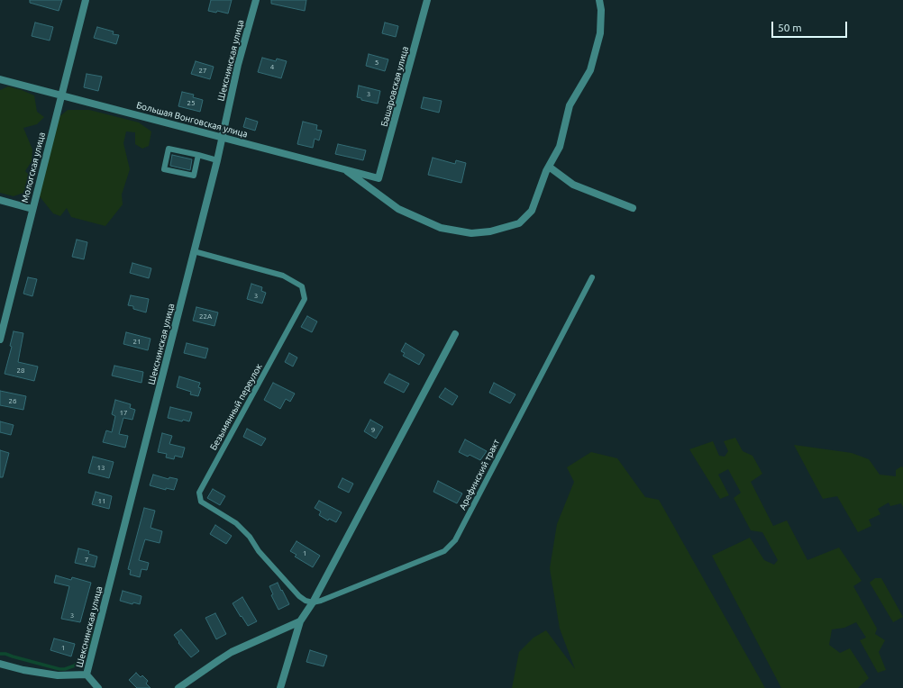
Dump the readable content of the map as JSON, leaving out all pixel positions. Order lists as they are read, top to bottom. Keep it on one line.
{"streets":{"street":["Шекснинская улица","Башаровская улица","Большая Вонговская улица","Мологская улица"],"lane":["Безымянный переулок","Арефинский тракт"]},"crossings":[["Шекснинская улица","Большая Вонговская улица"],["Шекснинская улица","Безымянный переулок"],["Башаровская улица","Большая Вонговская улица"],["Большая Вонговская улица","Мологская улица"],["Безымянный переулок","Арефинский тракт"]],"house_numbers":["5","4","27","3","25","3","22А","21","28","26","17","9","13","11","1","7","3","1"],"scale_bar":"50 m"}
